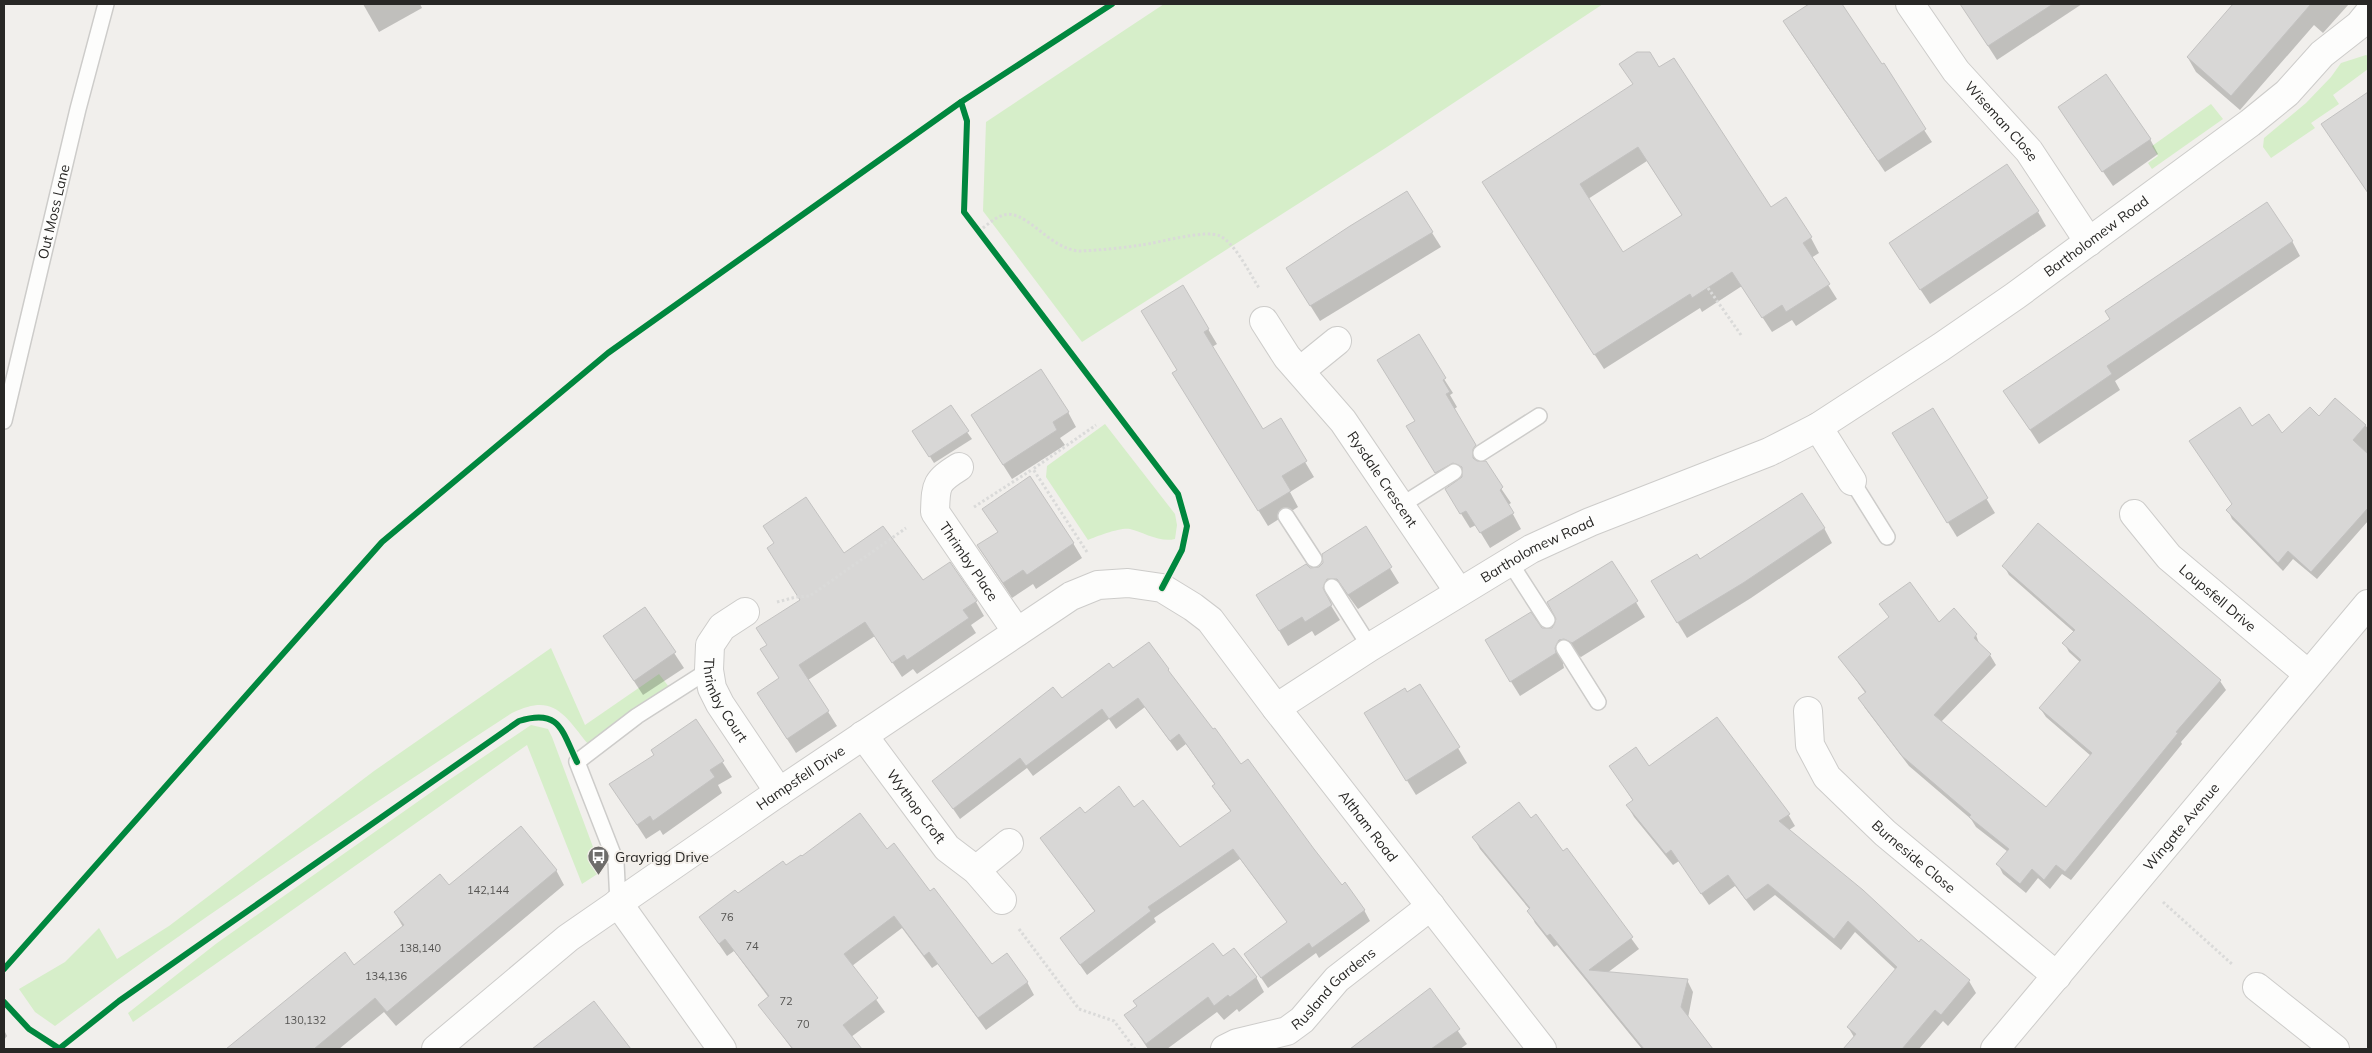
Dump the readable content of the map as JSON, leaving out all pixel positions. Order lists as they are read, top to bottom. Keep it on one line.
{"streets":{"street":["Wiseman Close","Bartholomew Road","Rysdale Crescent","Thrimby Place","Loupsfell Drive","Thrimby Court","Hampsfell Drive","Wythop Croft","Altham Road","Wingate Avenue","Burneside Close","Rusland Gardens"],"lane":["Out Moss Lane"]},"crossings":[["Wiseman Close","Bartholomew Road"],["Bartholomew Road","Rysdale Crescent"],["Bartholomew Road","Altham Road"],["Thrimby Place","Hampsfell Drive"],["Loupsfell Drive","Wingate Avenue"],["Thrimby Court","Hampsfell Drive"],["Hampsfell Drive","Wythop Croft"],["Hampsfell Drive","Altham Road"],["Altham Road","Rusland Gardens"],["Wingate Avenue","Burneside Close"]],"places":{"bus stop":["Grayrigg Drive"]},"house_numbers":["142,144","76","74","138,140","134,136","72","130,132","70"]}
